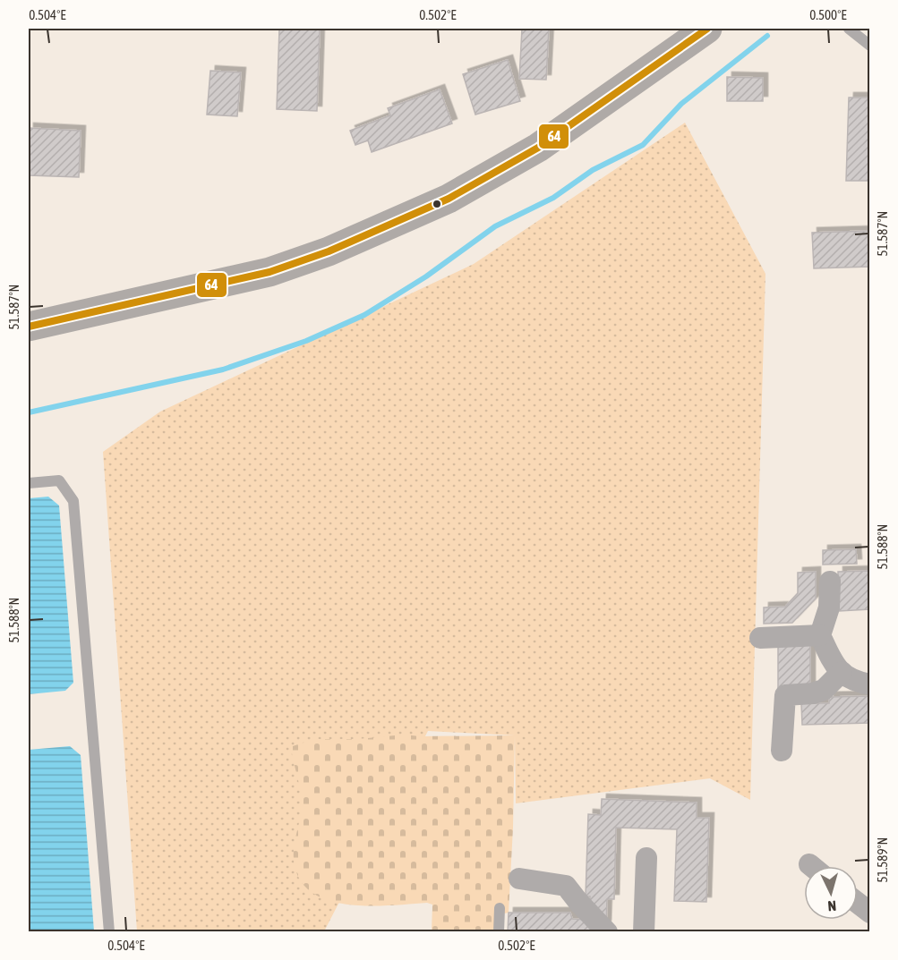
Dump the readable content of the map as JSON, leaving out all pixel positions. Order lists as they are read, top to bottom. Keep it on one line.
{"lines":["transit line 64"],"north":"bottom","coordinates":["0.504°E","0.502°E","0.500°E","51.587°N","51.588°N","51.589°N"]}
